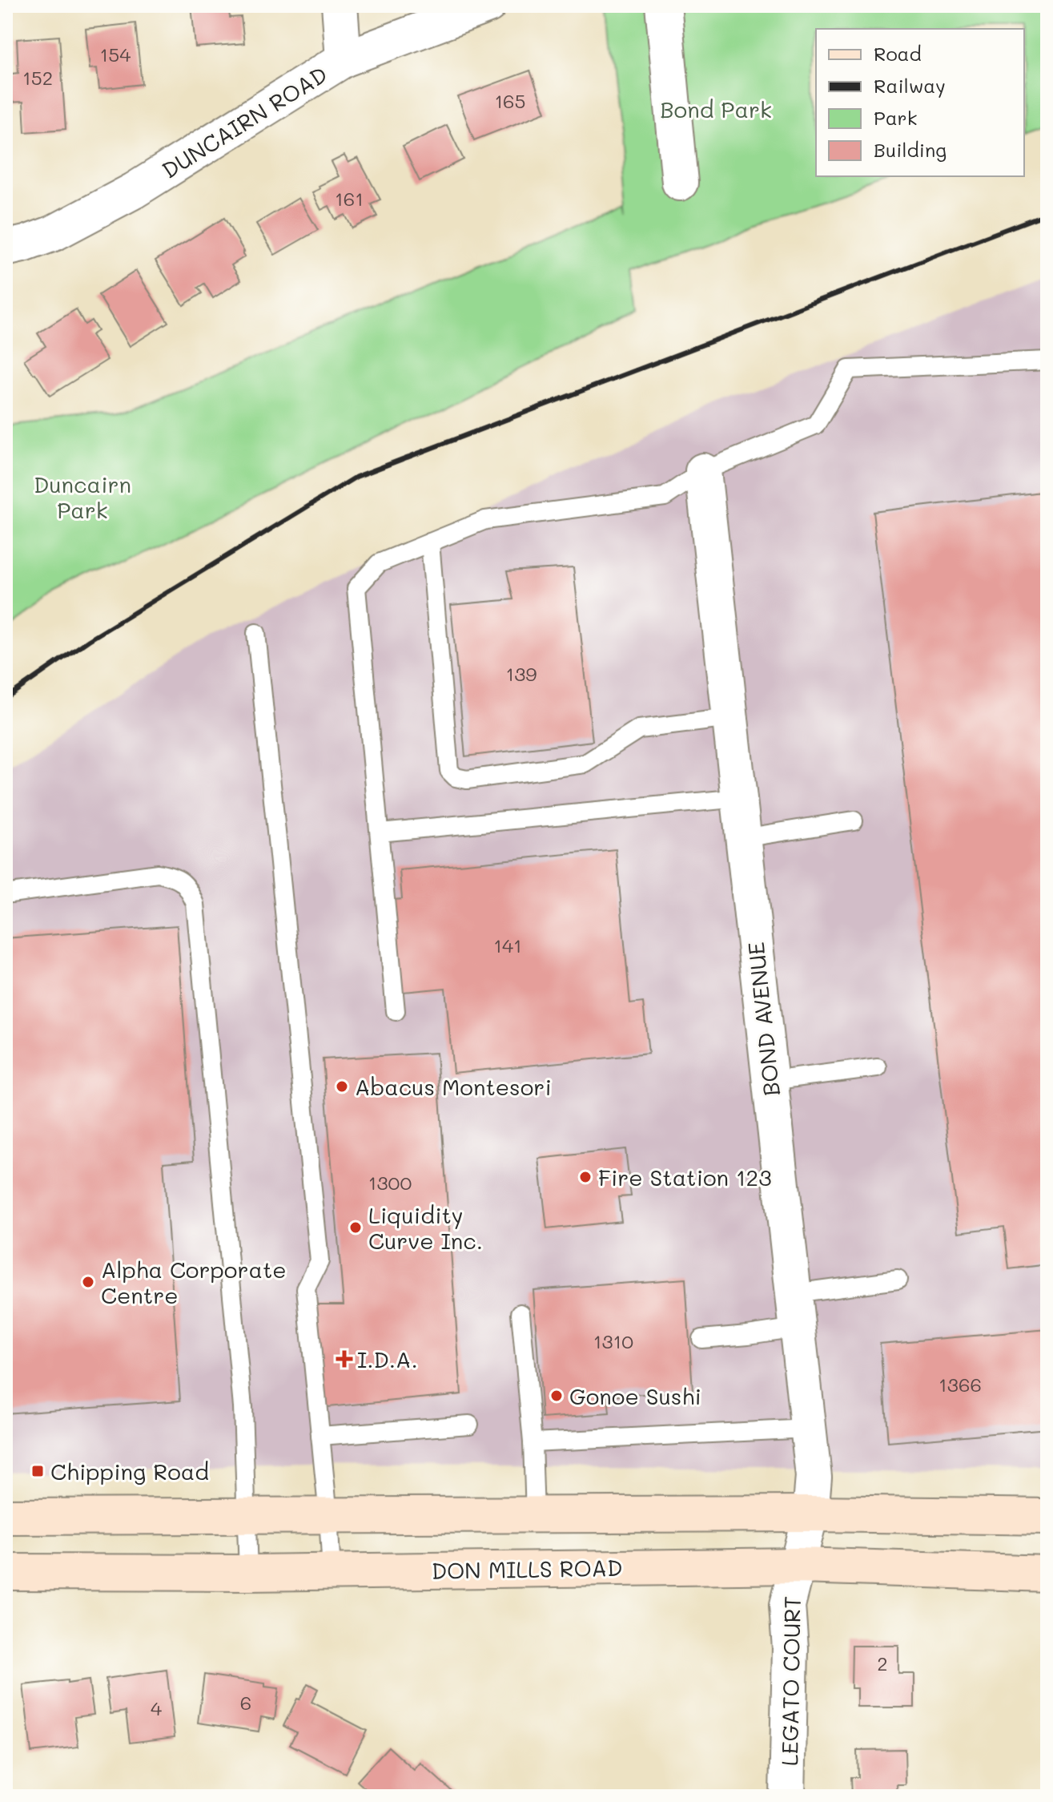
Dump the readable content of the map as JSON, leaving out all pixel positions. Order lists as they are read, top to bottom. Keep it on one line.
{"streets":{"main road":["DON MILLS ROAD"],"street":["DUNCAIRN ROAD","BOND AVENUE","LEGATO COURT"]},"crossings":[["BOND AVENUE","DON MILLS ROAD"],["BOND AVENUE","LEGATO COURT"],["DON MILLS ROAD","LEGATO COURT"]],"parks":["Bond Park","Duncairn Park"],"places":{"other":["Abacus Montesori","Fire Station 123","Liquidity Curve Inc.","Alpha Corporate Centre","Gonoe Sushi"],"health":["I.D.A."],"transit":["Chipping Road"]},"house_numbers":["154","152","165","161","139","141","1300","1310","1366","2","6","4"],"legend":["Road","Railway","Park","Building"]}
